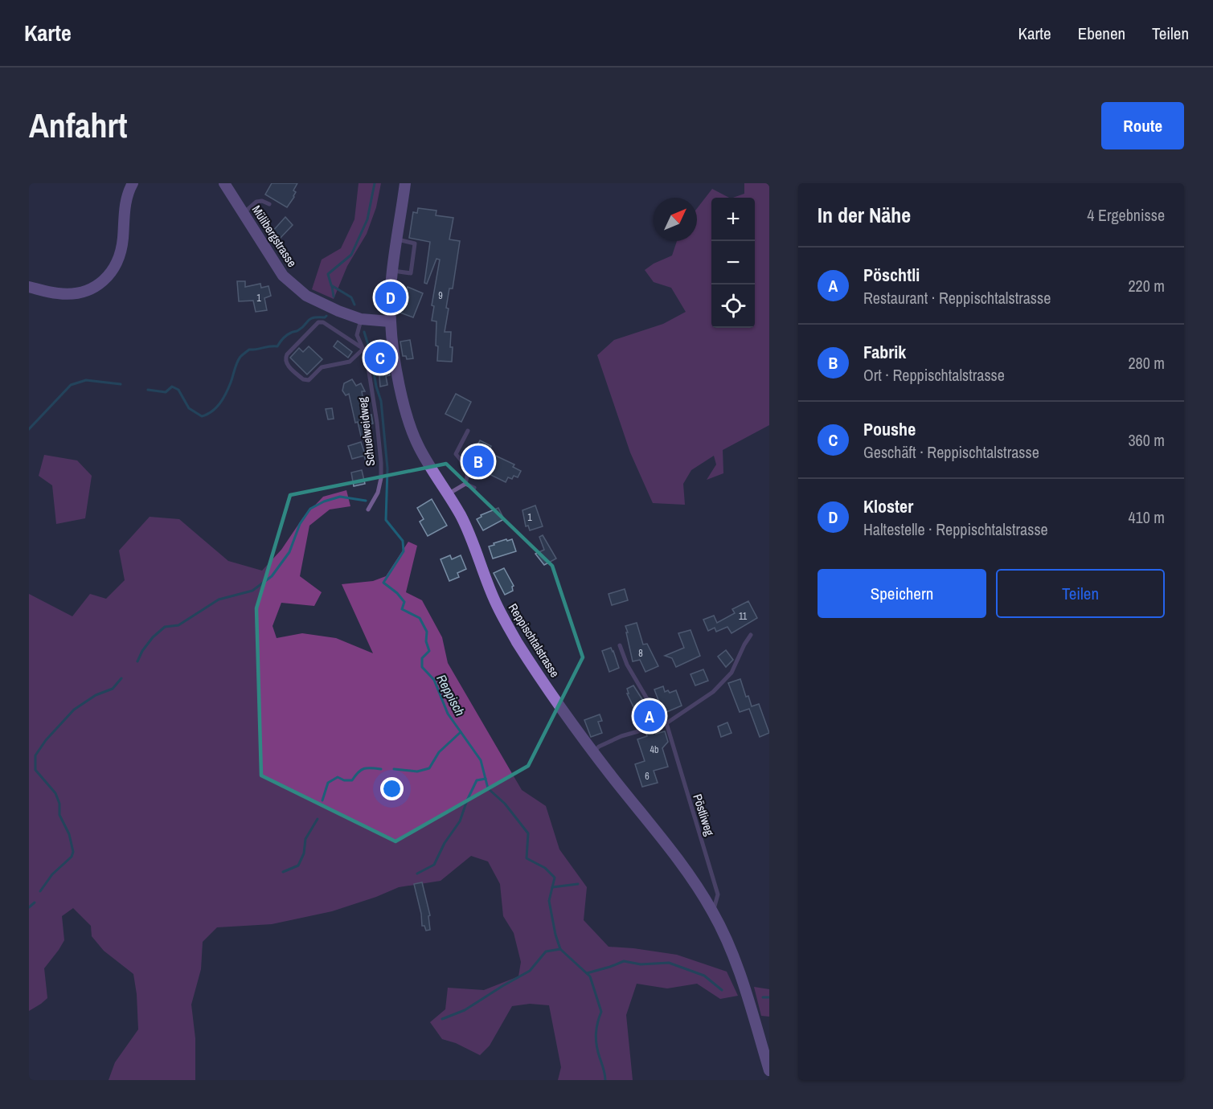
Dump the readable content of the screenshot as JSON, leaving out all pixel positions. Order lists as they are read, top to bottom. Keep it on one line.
{"streets":{"main road":["Mülibergstrasse","Reppischtalstrasse"],"lane":["Schuelweidweg","Pöstliweg"]},"crossings":[["Mülibergstrasse","Schuelweidweg"],["Mülibergstrasse","Reppischtalstrasse"],["Reppischtalstrasse","Pöstliweg"]],"water":["Reppisch"],"house_numbers":["9","1","1","11","8","4b","6"],"north":"top right","page":{"header":"Karte","nav":["Karte","Ebenen","Teilen"],"buttons":["Route",["Speichern","Teilen"]],"title":"Anfahrt","heading":["In der Nähe","4 Ergebnisse"],"map_buttons":["+","−"],"list":[{"mark":"A","name":"Pöschtli","note":"Restaurant · Reppischtalstrasse","value":"220 m"},{"mark":"B","name":"Fabrik","note":"Ort · Reppischtalstrasse","value":"280 m"},{"mark":"C","name":"Poushe","note":"Geschäft · Reppischtalstrasse","value":"360 m"},{"mark":"D","name":"Kloster","note":"Haltestelle · Reppischtalstrasse","value":"410 m"}],"pins":["D","C","B","A"]}}
